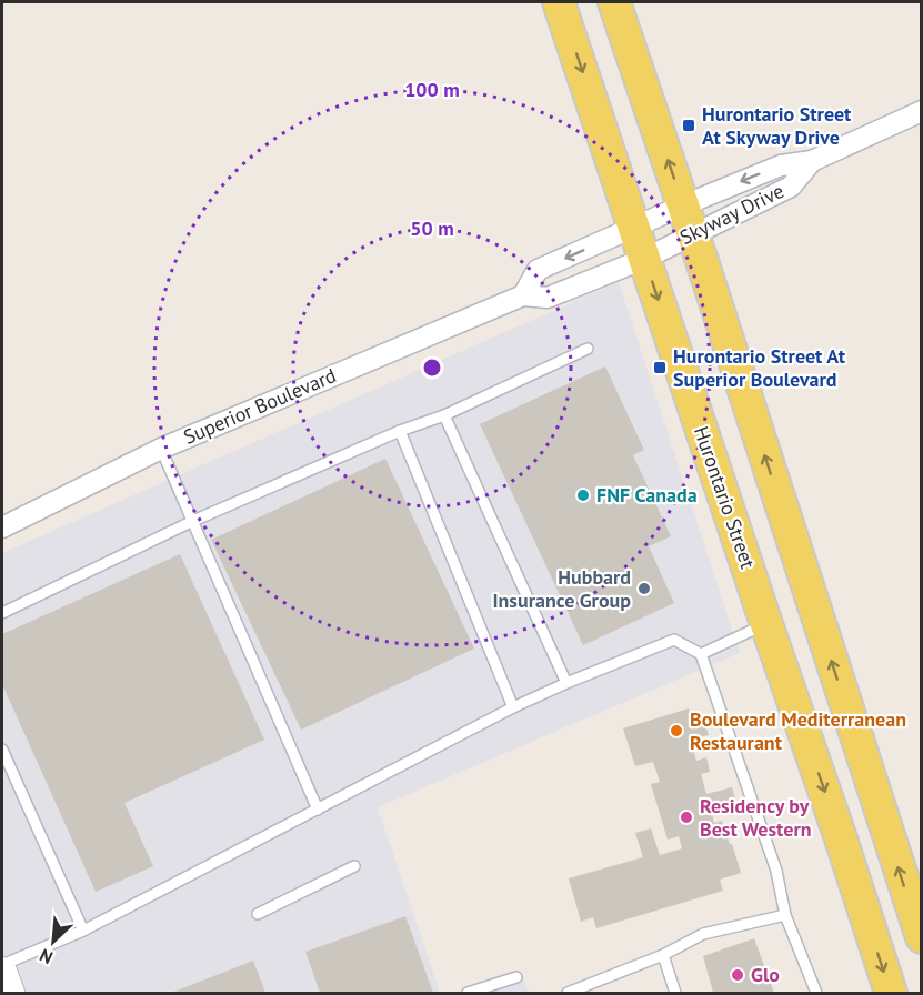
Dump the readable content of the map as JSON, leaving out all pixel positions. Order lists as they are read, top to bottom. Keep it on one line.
{"streets":{"main road":["Hurontario Street"],"street":["Skyway Drive","Superior Boulevard"]},"crossings":[["Skyway Drive","Superior Boulevard"],["Skyway Drive","Hurontario Street"],["Superior Boulevard","Hurontario Street"]],"places":{"transit":["Hurontario Street At Skyway Drive","Hurontario Street At Superior Boulevard"],"other":["FNF Canada","Hubbard Insurance Group","Boulevard Mediterranean Restaurant","Residency by Best Western","Glo"]},"north":"bottom left","rings":["100 m","50 m"]}
